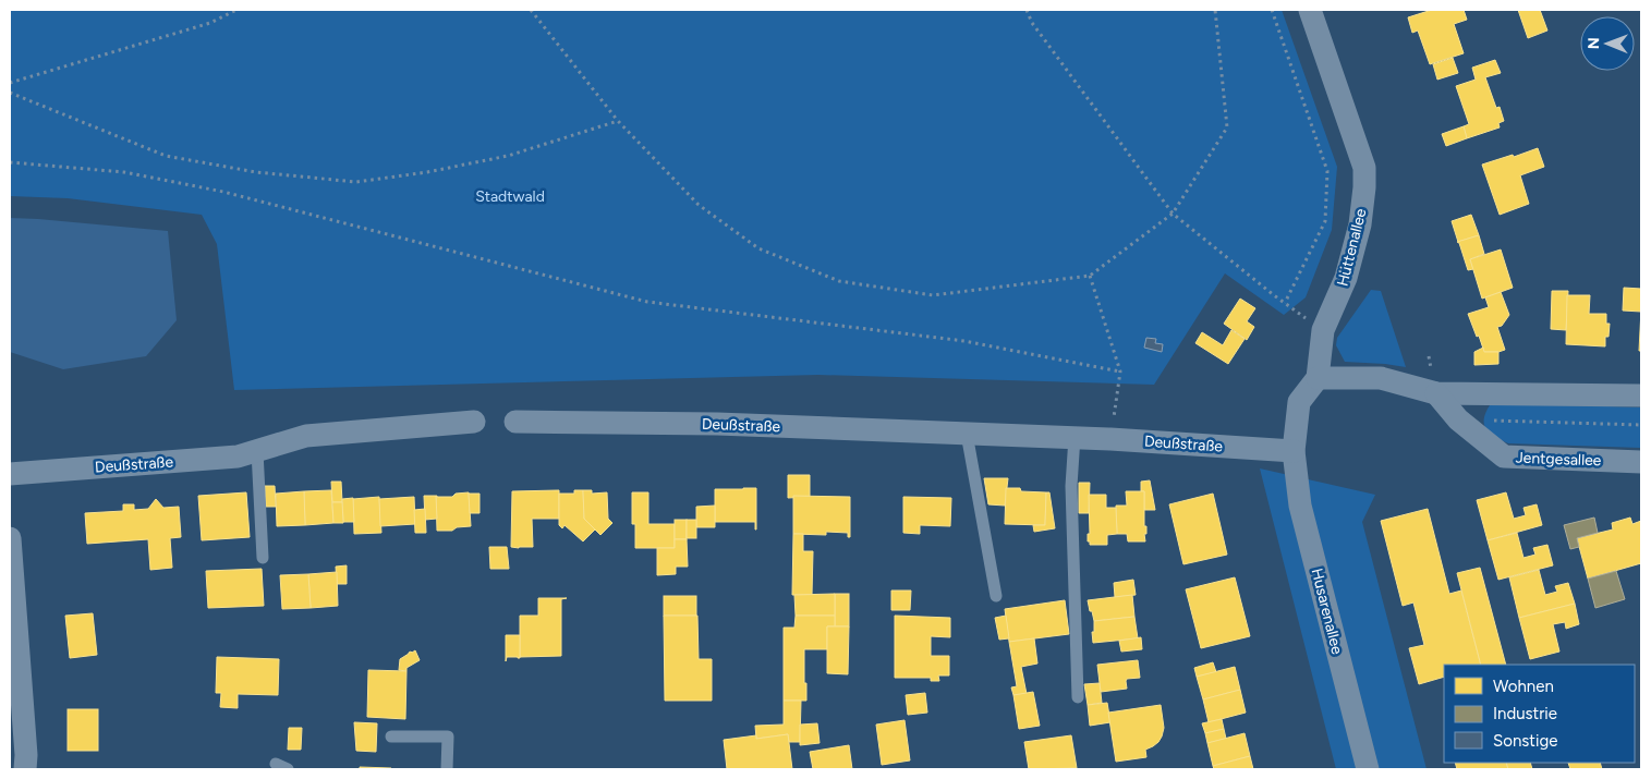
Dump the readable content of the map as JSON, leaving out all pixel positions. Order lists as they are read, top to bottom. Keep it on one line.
{"streets":{"street":["Hüttenallee","Deußstraße","Jentgesallee","Husarenallee"]},"crossings":[["Deußstraße","Husarenallee"]],"parks":["Stadtwald"],"legend":["Wohnen","Industrie","Sonstige"],"north":"left"}
